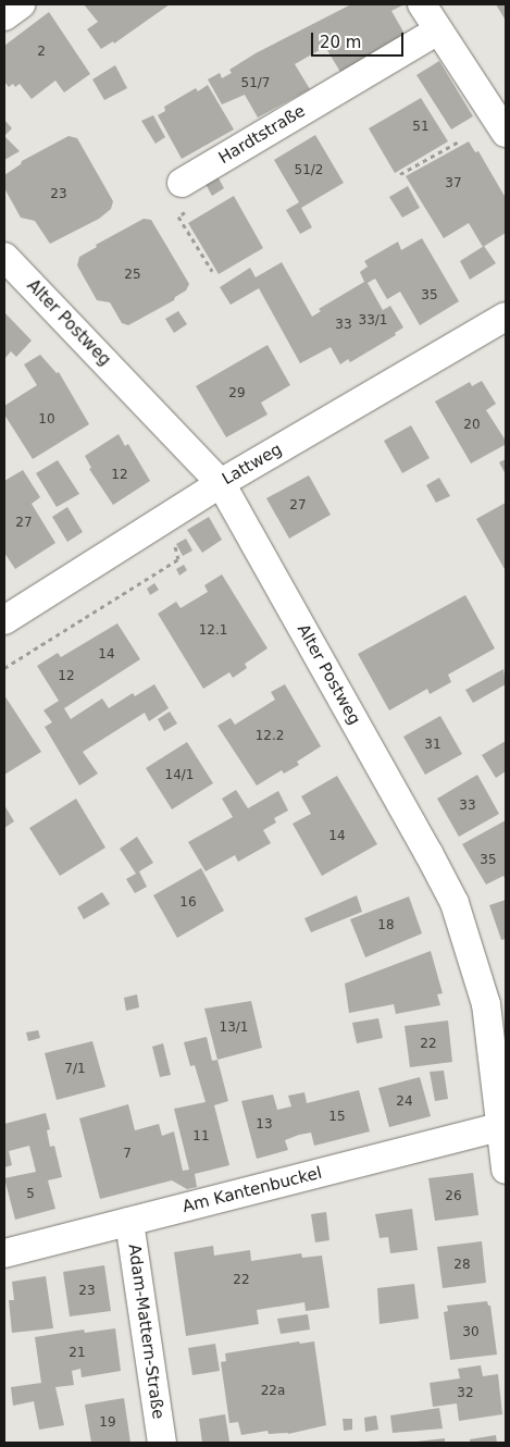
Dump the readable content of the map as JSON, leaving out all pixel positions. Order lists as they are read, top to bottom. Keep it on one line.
{"streets":{"street":["Hardtstraße","Alter Postweg","Lattweg","Am Kantenbuckel","Adam-Mattern-Straße"]},"crossings":[["Alter Postweg","Lattweg"],["Alter Postweg","Am Kantenbuckel"],["Am Kantenbuckel","Adam-Mattern-Straße"]],"house_numbers":["2","51/7","51","51/2","37","23","25","35","33/1","33","29","10","20","12","27","27","12.1","14","12","12.2","31","14/1","33","14","35","16","18","13/1","22","7/1","24","15","13","11","7","5","26","28","22","23","30","21","22a","32","19"],"scale_bar":"20 m"}
